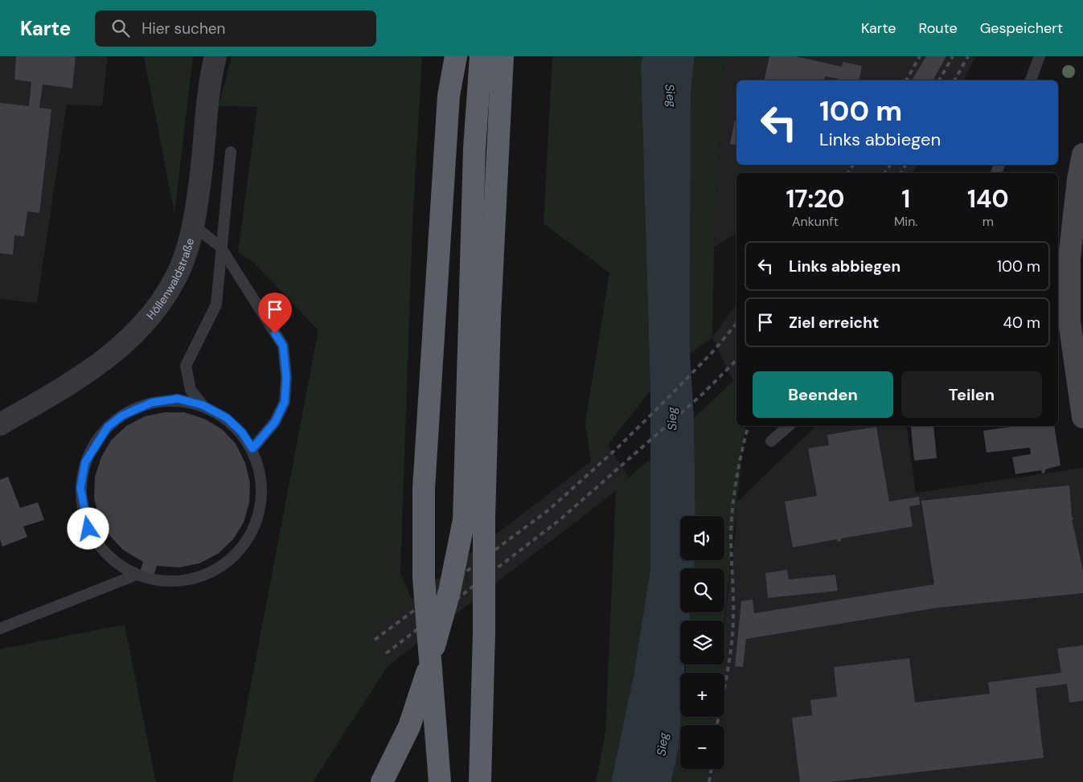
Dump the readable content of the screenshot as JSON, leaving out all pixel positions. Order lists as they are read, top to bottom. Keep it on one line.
{"streets":{"street":["Höllenwaldstraße"]},"water":["Sieg"],"page":{"header":"Karte","search":"Hier suchen","nav":["Karte","Route","Gespeichert"],"turn":["100 m","Links abbiegen"],"eta":["17:20","Ankunft","1","Min.","140","m"],"list":[{"name":"Links abbiegen","value":"100 m"},{"name":"Ziel erreicht","value":"40 m"}],"buttons":["Beenden","Teilen"],"map_buttons":["+","−"]}}
